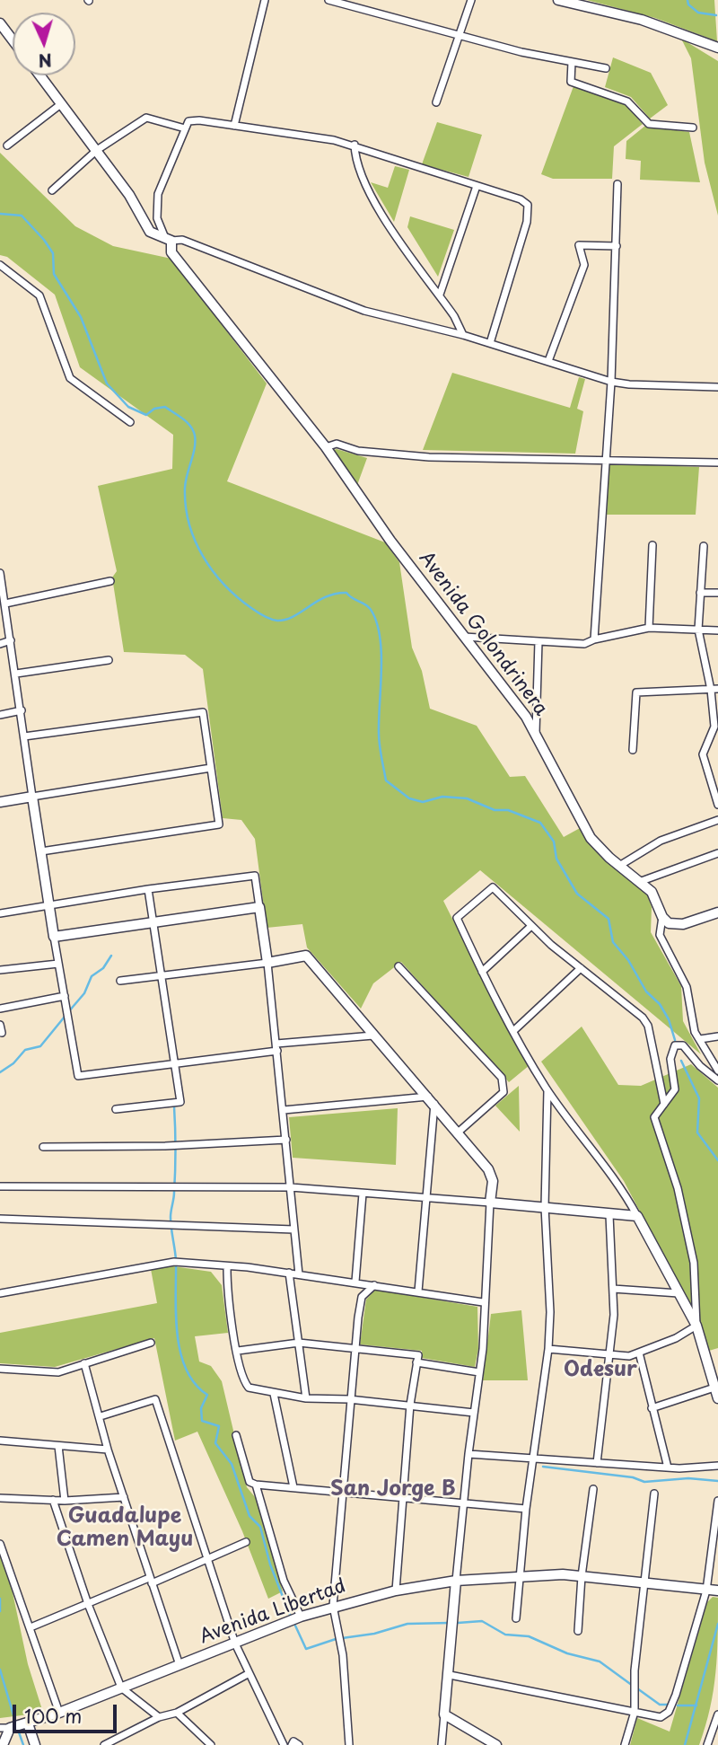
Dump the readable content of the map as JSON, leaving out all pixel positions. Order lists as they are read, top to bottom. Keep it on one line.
{"streets":{"street":["Avenida Golondrinera","Avenida Libertad"]},"districts":["Odesur","San Jorge B","Guadalupe Camen Mayu"],"scale_bar":"100 m","north":"bottom"}
